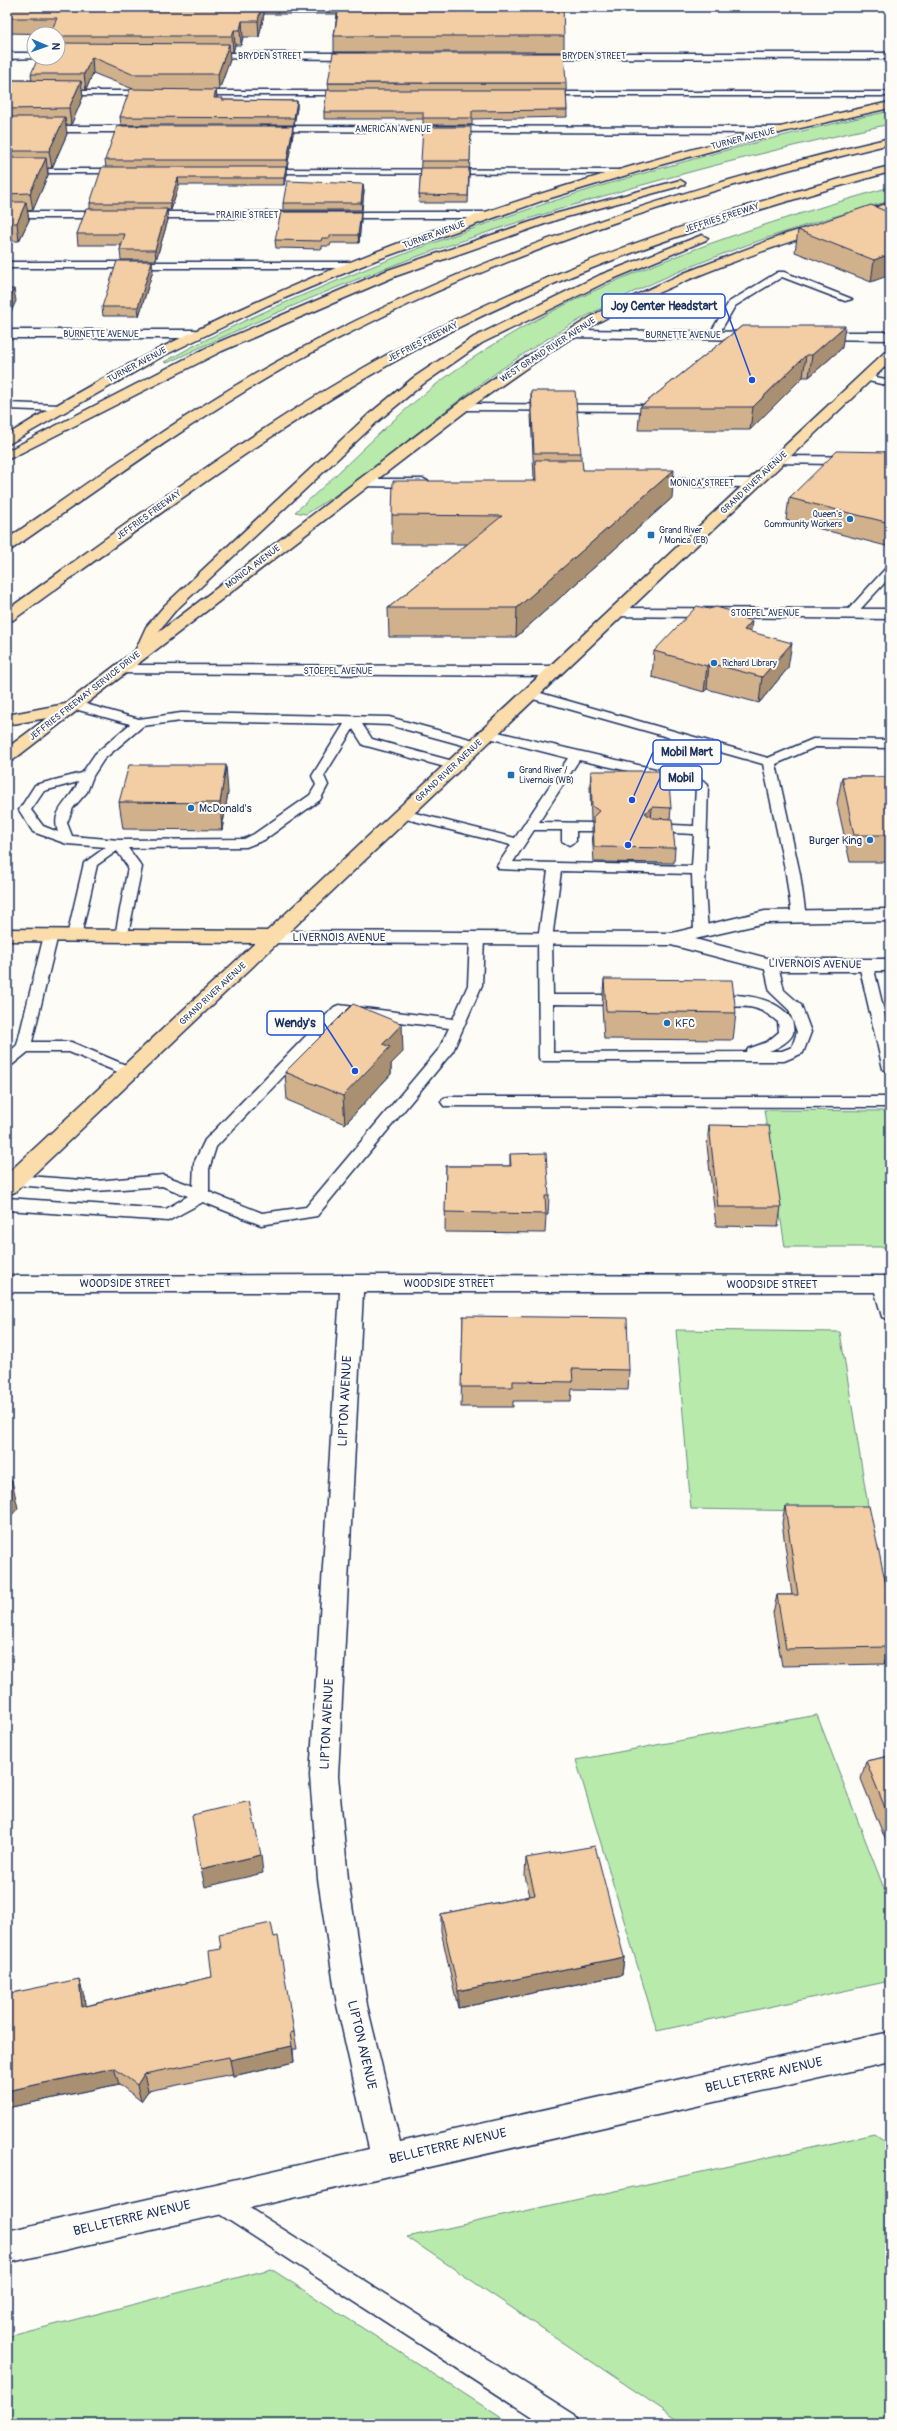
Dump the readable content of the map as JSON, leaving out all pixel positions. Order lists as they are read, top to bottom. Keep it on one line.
{"streets":{"main road":["TURNER AVENUE","JEFFRIES FREEWAY","WEST GRAND RIVER AVENUE","GRAND RIVER AVENUE","MONICA AVENUE","JEFFRIES FREEWAY SERVICE DRIVE","LIVERNOIS AVENUE"],"street":["BRYDEN STREET","AMERICAN AVENUE","PRAIRIE STREET","BURNETTE AVENUE","MONICA STREET","STOEPEL AVENUE","WOODSIDE STREET","LIPTON AVENUE","BELLETERRE AVENUE"]},"crossings":[["AMERICAN AVENUE","TURNER AVENUE"],["TURNER AVENUE","PRAIRIE STREET"],["TURNER AVENUE","BURNETTE AVENUE"],["BURNETTE AVENUE","WEST GRAND RIVER AVENUE"],["WEST GRAND RIVER AVENUE","MONICA AVENUE"],["MONICA STREET","GRAND RIVER AVENUE"],["GRAND RIVER AVENUE","STOEPEL AVENUE"],["GRAND RIVER AVENUE","LIVERNOIS AVENUE"],["MONICA AVENUE","JEFFRIES FREEWAY SERVICE DRIVE"],["STOEPEL AVENUE","JEFFRIES FREEWAY SERVICE DRIVE"],["WOODSIDE STREET","LIPTON AVENUE"],["LIPTON AVENUE","BELLETERRE AVENUE"]],"places":{"other":["Joy Center Headstart","Queen's Community Workers","Richard Library","Mobil Mart","McDonald's","Burger King","Mobil","KFC","Wendy's"],"transit":["Grand River / Monica (EB)","Grand River / Livernois (WB)"]},"north":"right"}
